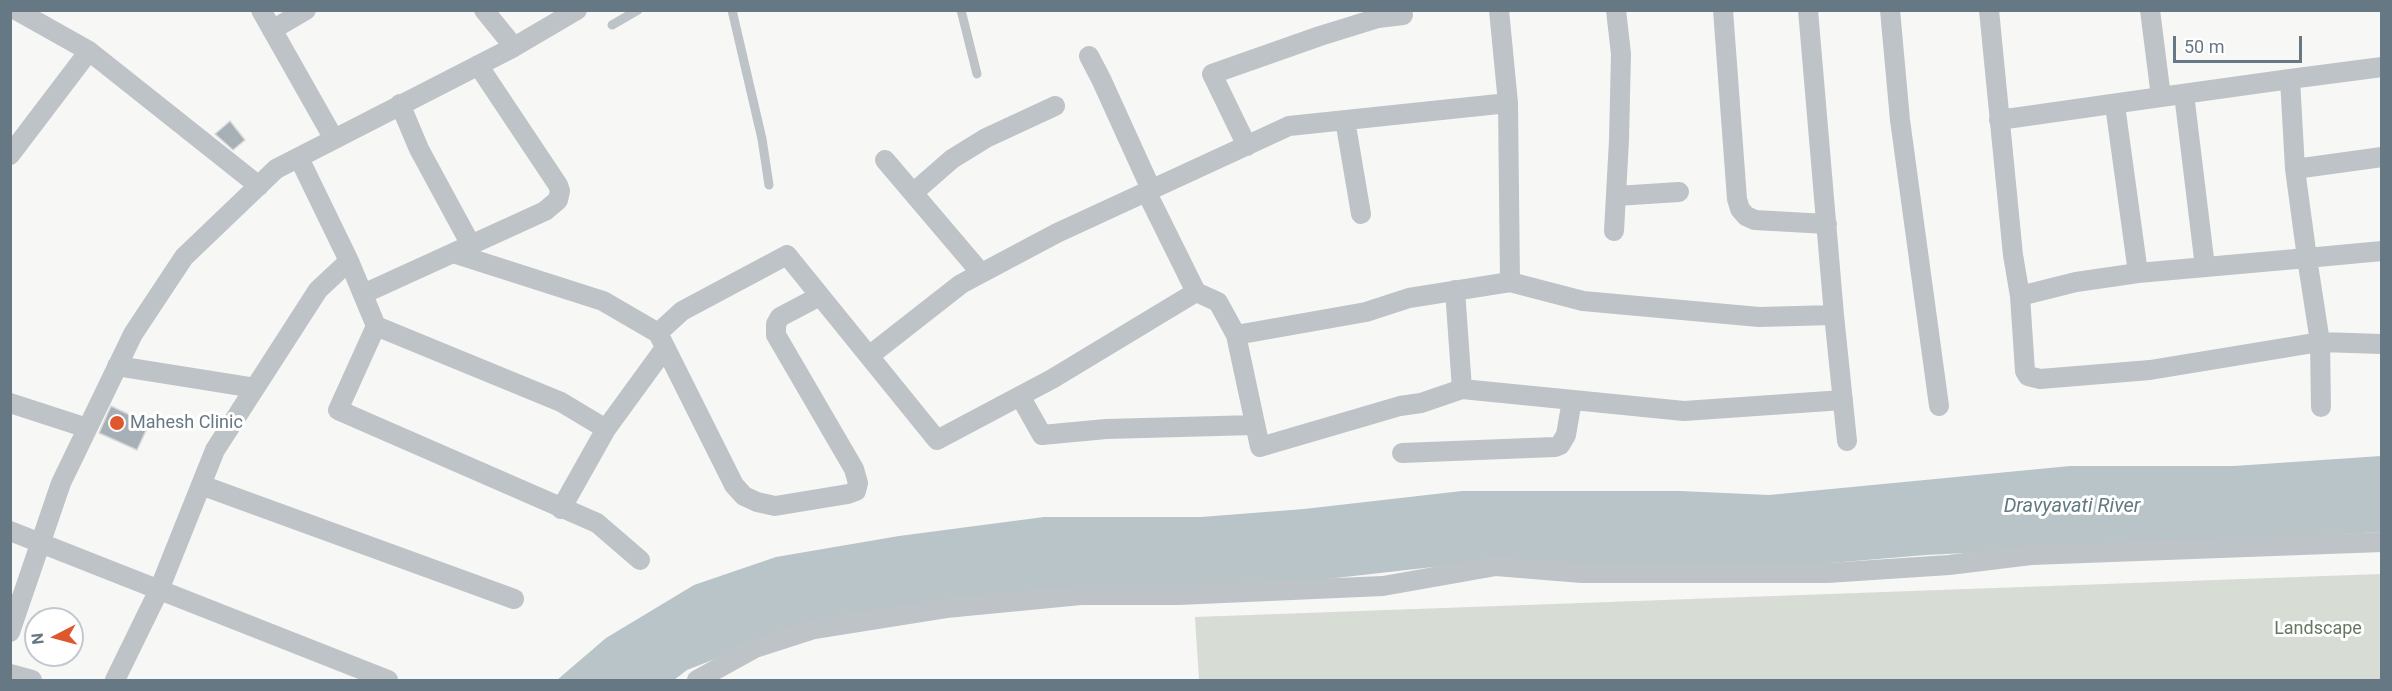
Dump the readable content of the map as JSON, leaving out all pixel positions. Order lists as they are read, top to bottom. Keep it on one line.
{"water":["Dravyavati River"],"parks":["Landscape"],"places":["Mahesh Clinic"],"scale_bar":"50 m","north":"left"}
